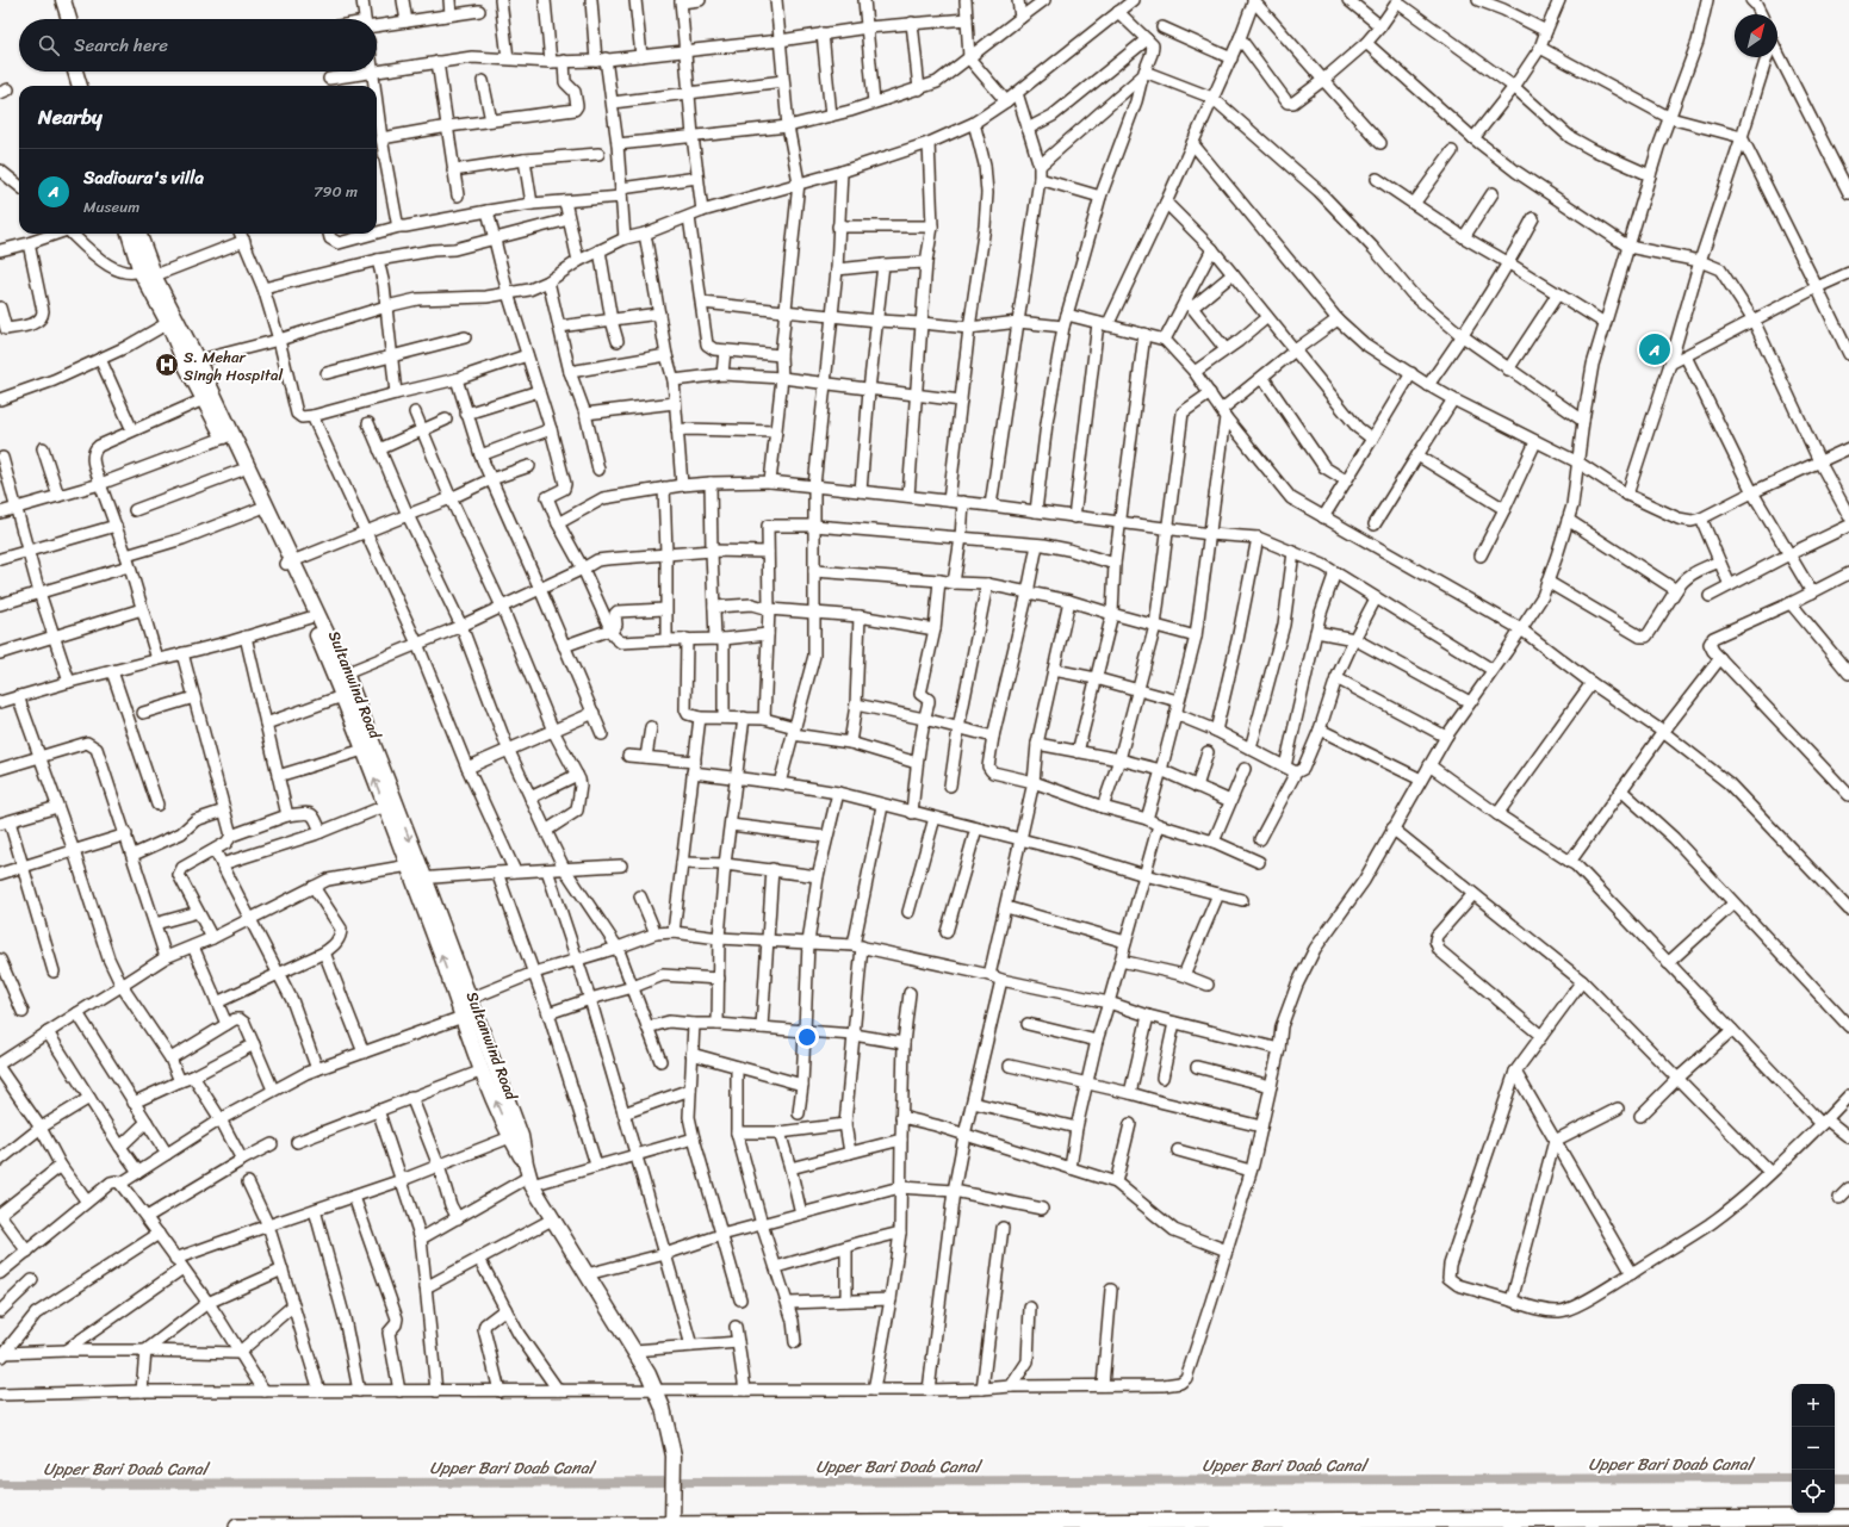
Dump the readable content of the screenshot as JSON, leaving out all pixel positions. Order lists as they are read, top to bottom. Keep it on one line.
{"streets":{"main road":["Sultanwind Road"]},"water":["Upper Bari Doab Canal"],"places":{"hospital":["S. Mehar Singh Hospital"]},"north":"top right","page":{"search":"Search here","heading":"Nearby","list":[{"mark":"A","name":"Sadioura's villa","note":"Museum","value":"790 m"}],"pins":"A","map_buttons":["+","−"]}}
